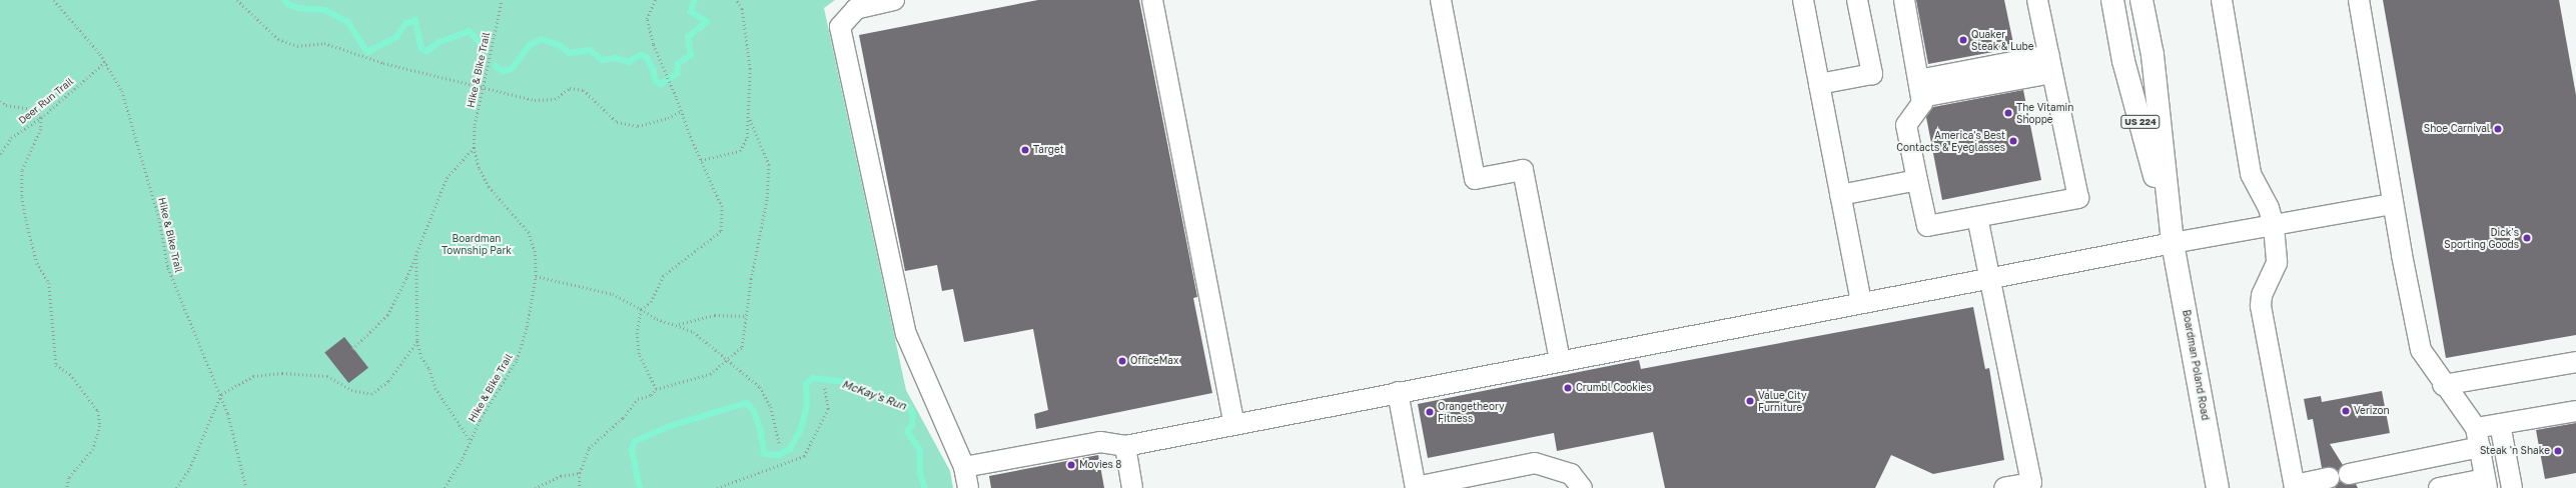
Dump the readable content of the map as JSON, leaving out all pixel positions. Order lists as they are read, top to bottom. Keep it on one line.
{"streets":{"main road":["US 224","Boardman Poland Road"],"path":["Hike & Bike Trail","Deer Run Trail"]},"crossings":[["Hike & Bike Trail","Deer Run Trail"]],"water":["McKay's Run"],"parks":["Boardman Township Park"],"places":["Quaker Steak & Lube","The Vitamin Shoppe","Shoe Carnival","America's Best Contacts & Eyeglasses","Target","Dick's Sporting Goods","OfficeMax","Crumbl Cookies","Value City Furniture","Verizon","Orangetheory Fitness","Steak 'n Shake","Movies 8"]}
